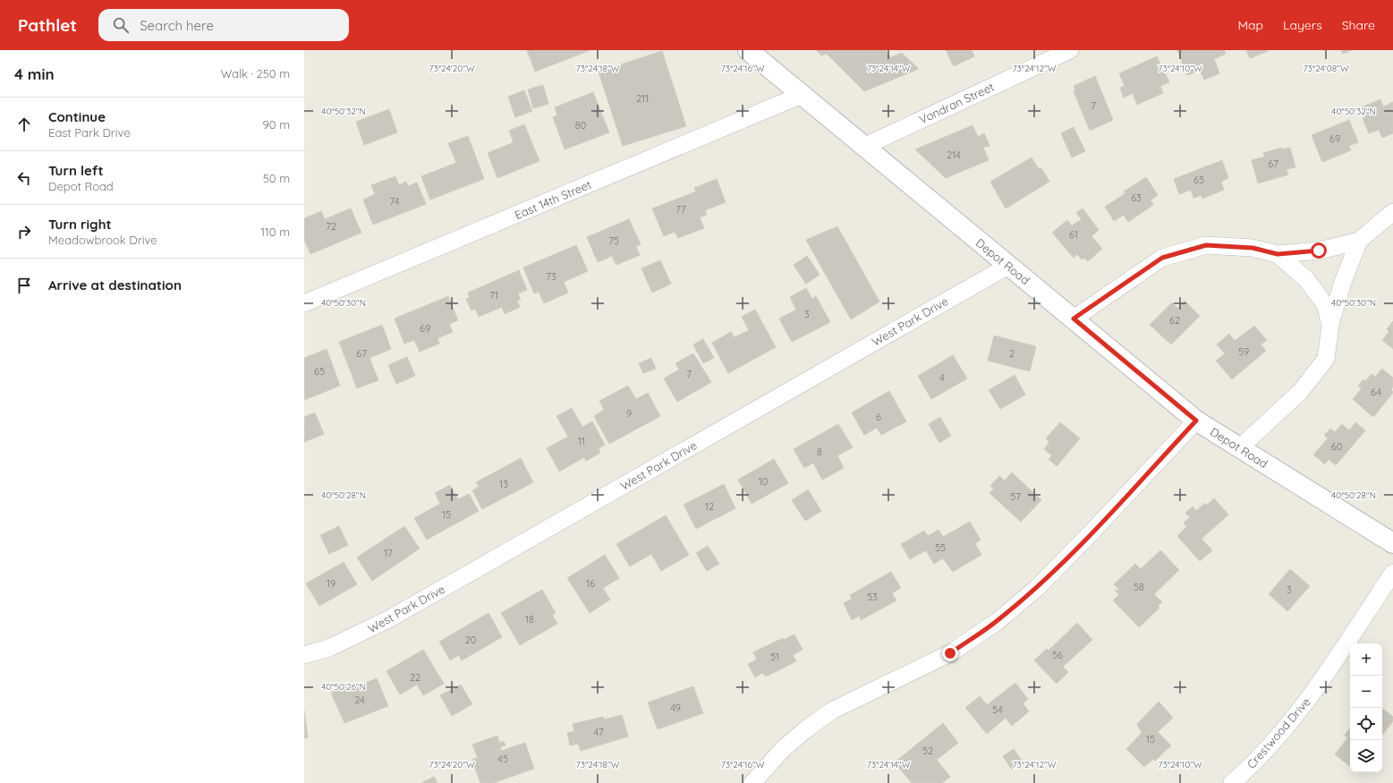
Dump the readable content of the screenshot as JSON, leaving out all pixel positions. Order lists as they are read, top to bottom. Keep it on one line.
{"streets":{"street":["Vondran Street","East 14th Street","Depot Road","West Park Drive","Crestwood Drive"]},"crossings":[["Vondran Street","Depot Road"],["East 14th Street","Depot Road"],["Depot Road","West Park Drive"]],"house_numbers":["211","7","80","69","214","67","65","63","74","77","72","61","75","73","71","3","62","69","59","67","2","65","7","4","64","9","6","11","60","8","10","13","57","12","15","55","17","19","16","58","3","53","18","20","56","51","22","24","49","54","47","15","52","45"],"page":{"header":"Pathlet","search":"Search here","nav":["Map","Layers","Share"],"heading":["4 min","Walk · 250 m"],"list":[["Continue","East Park Drive","90 m"],["Turn left","Depot Road","50 m"],["Turn right","Meadowbrook Drive","110 m"],"Arrive at destination"],"map_buttons":["+","−"]},"coordinates":["73°24'20\"W","73°24'18\"W","73°24'16\"W","73°24'14\"W","73°24'12\"W","73°24'10\"W","73°24'08\"W","40°50'32\"N","40°50'30\"N","40°50'28\"N","40°50'26\"N"]}
